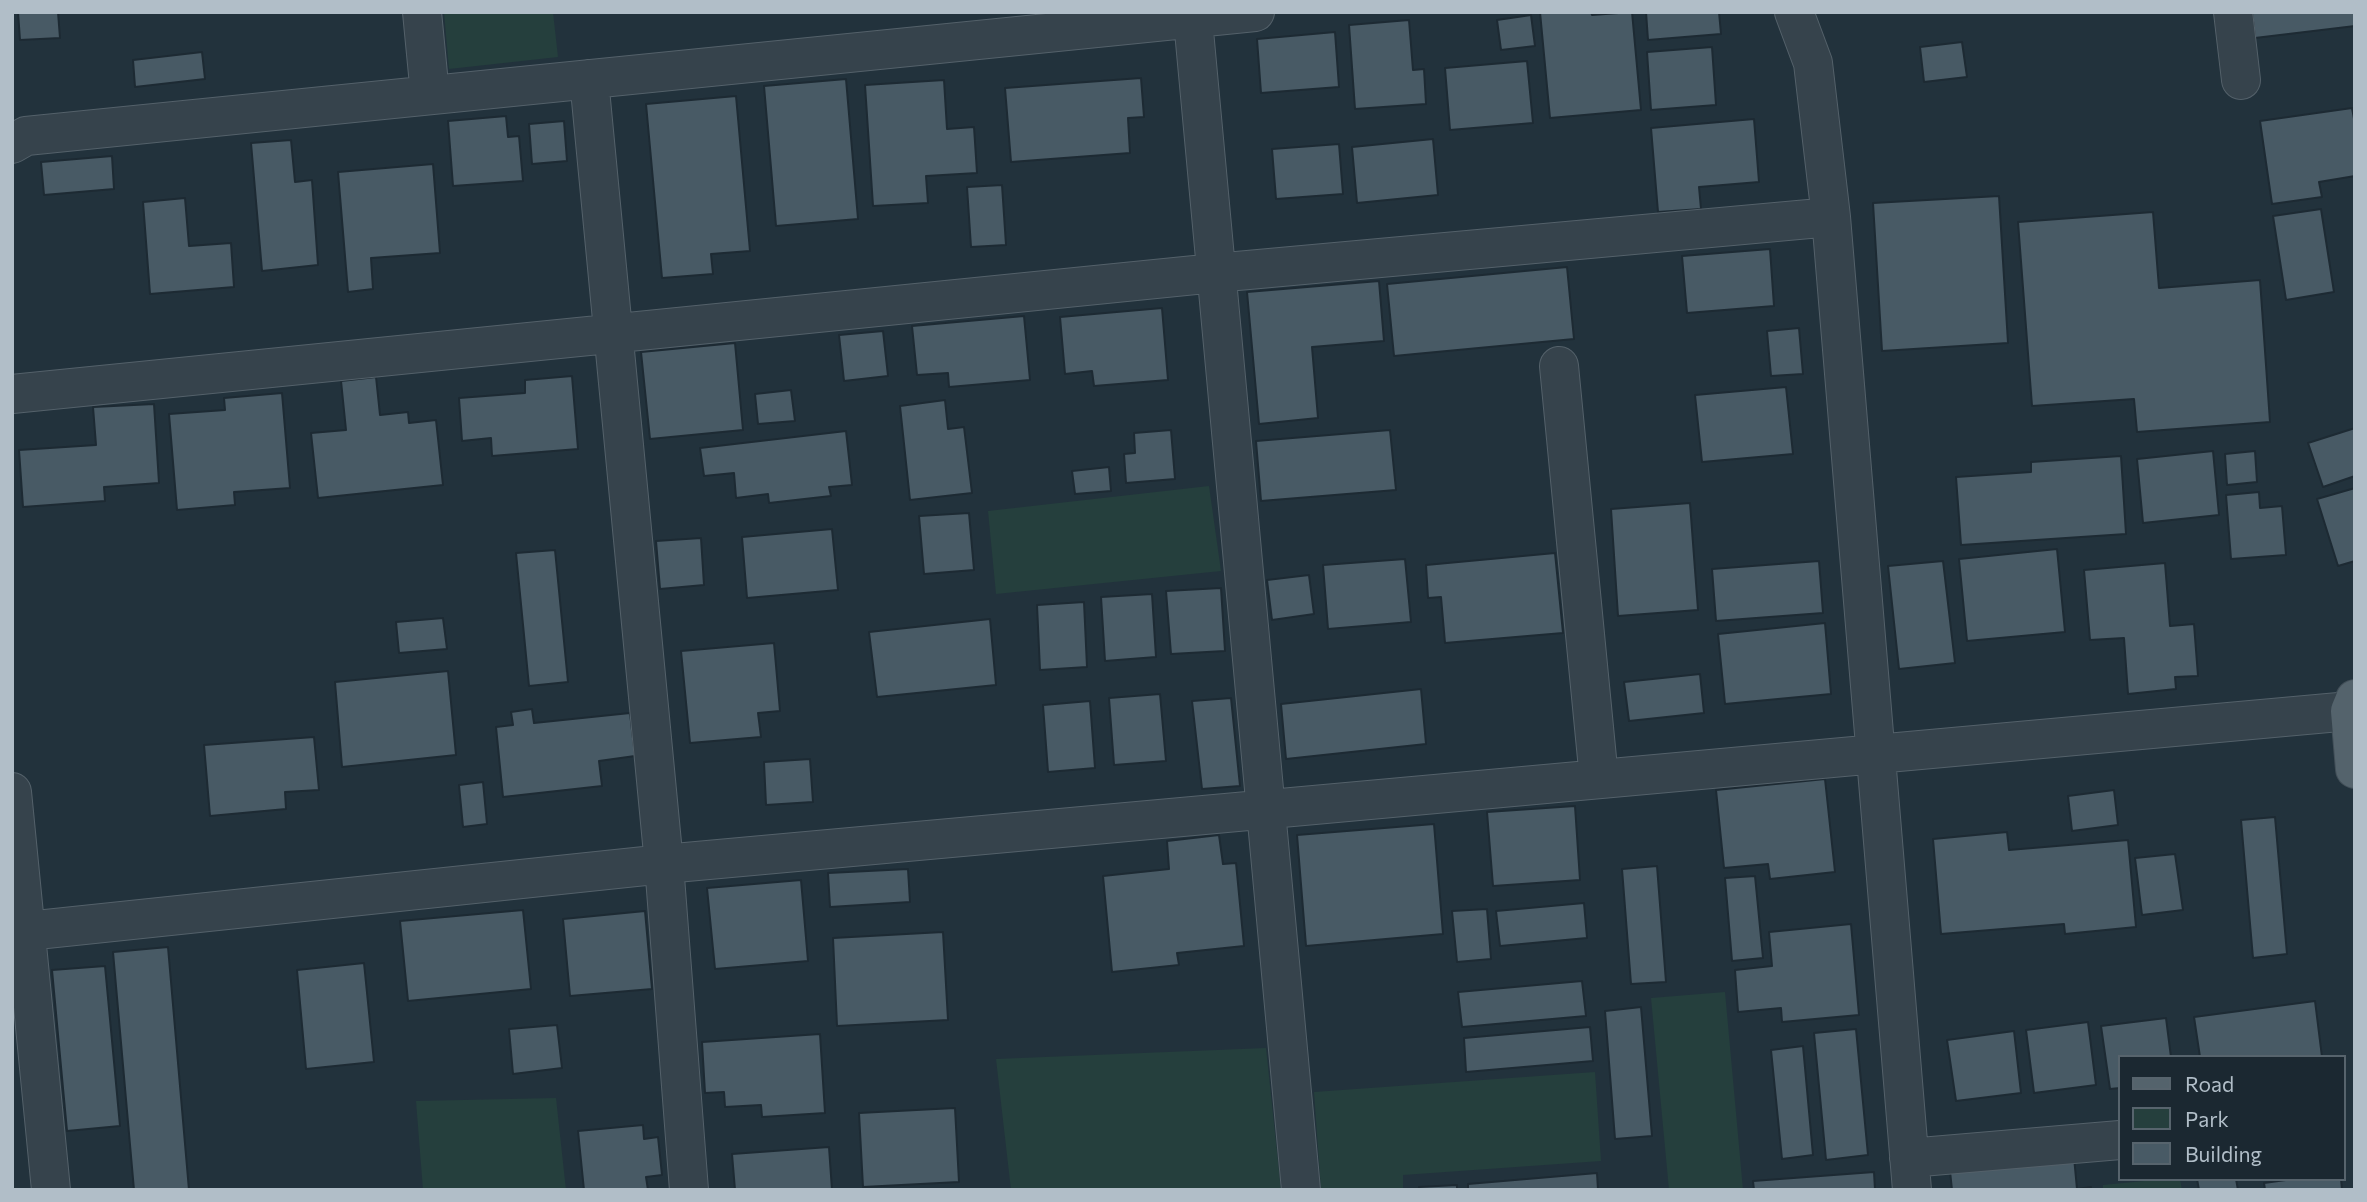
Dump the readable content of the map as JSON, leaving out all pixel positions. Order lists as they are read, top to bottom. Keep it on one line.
{"legend":["Road","Park","Building"]}
